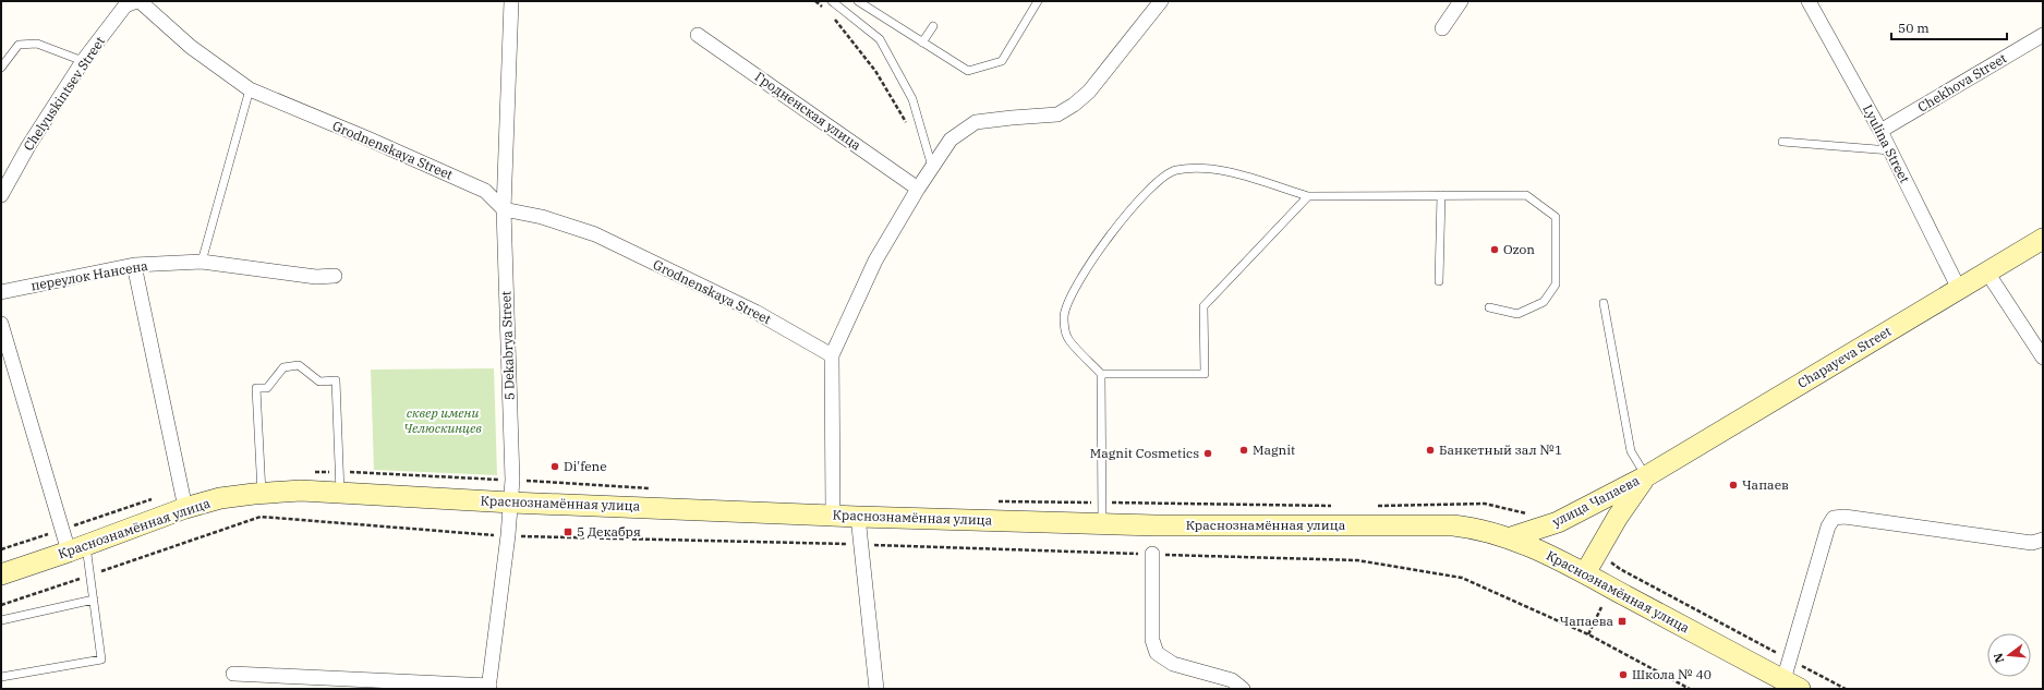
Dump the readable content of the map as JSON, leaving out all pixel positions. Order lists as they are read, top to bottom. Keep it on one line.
{"streets":{"street":["Chekhova Street","Chelyuskintsev Street","Гродненская улица","Lyulina Street","Grodnenskaya Street","переулок Нансена","5 Dekabrya Street","Chapayeva Street","улица Чапаева","Краснознамённая улица"]},"crossings":[["Chekhova Street","Lyulina Street"],["Chelyuskintsev Street","Grodnenskaya Street"],["Lyulina Street","Chapayeva Street"],["Grodnenskaya Street","5 Dekabrya Street"],["5 Dekabrya Street","Краснознамённая улица"],["Chapayeva Street","улица Чапаева"],["улица Чапаева","Краснознамённая улица"]],"parks":["сквер имени Челюскинцев"],"places":{"other":["Ozon","Magnit","Банкетный зал №1","Magnit Cosmetics","Di'fene","Чапаев","Школа № 40"],"transit":["5 Декабря","Чапаева"]},"scale_bar":"50 m","north":"left"}
